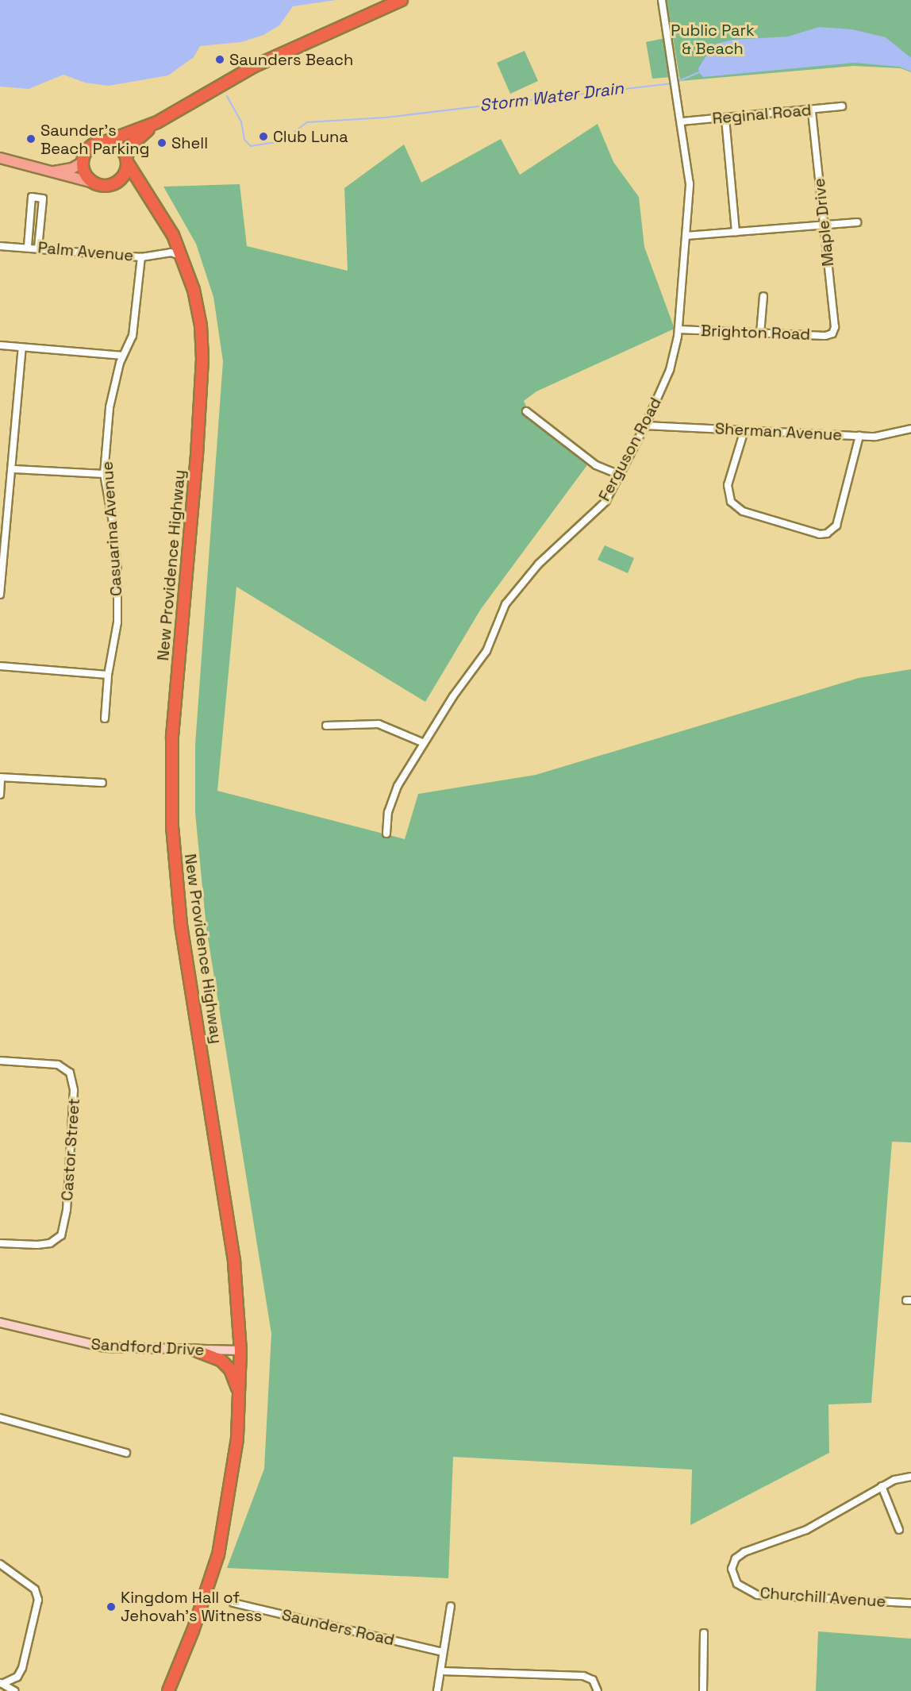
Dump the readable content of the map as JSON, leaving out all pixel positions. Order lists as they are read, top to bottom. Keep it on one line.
{"streets":{"highway":["New Providence Highway"],"street":["Reginal Road","Maple Drive","Palm Avenue","Brighton Road","Sherman Avenue","Ferguson Road","Casuarina Avenue","Castor Street","Sandford Drive","Churchill Avenue","Saunders Road"]},"crossings":[["Reginal Road","Maple Drive"],["Reginal Road","Ferguson Road"],["Maple Drive","Brighton Road"],["Palm Avenue","Casuarina Avenue"],["Palm Avenue","New Providence Highway"],["Brighton Road","Ferguson Road"],["Sherman Avenue","Ferguson Road"],["New Providence Highway","Sandford Drive"]],"water":["Storm Water Drain"],"parks":["Public Park & Beach"],"places":["Saunders Beach","Club Luna","Saunder's Beach Parking","Shell","Kingdom Hall of Jehovah’s Witness"]}
